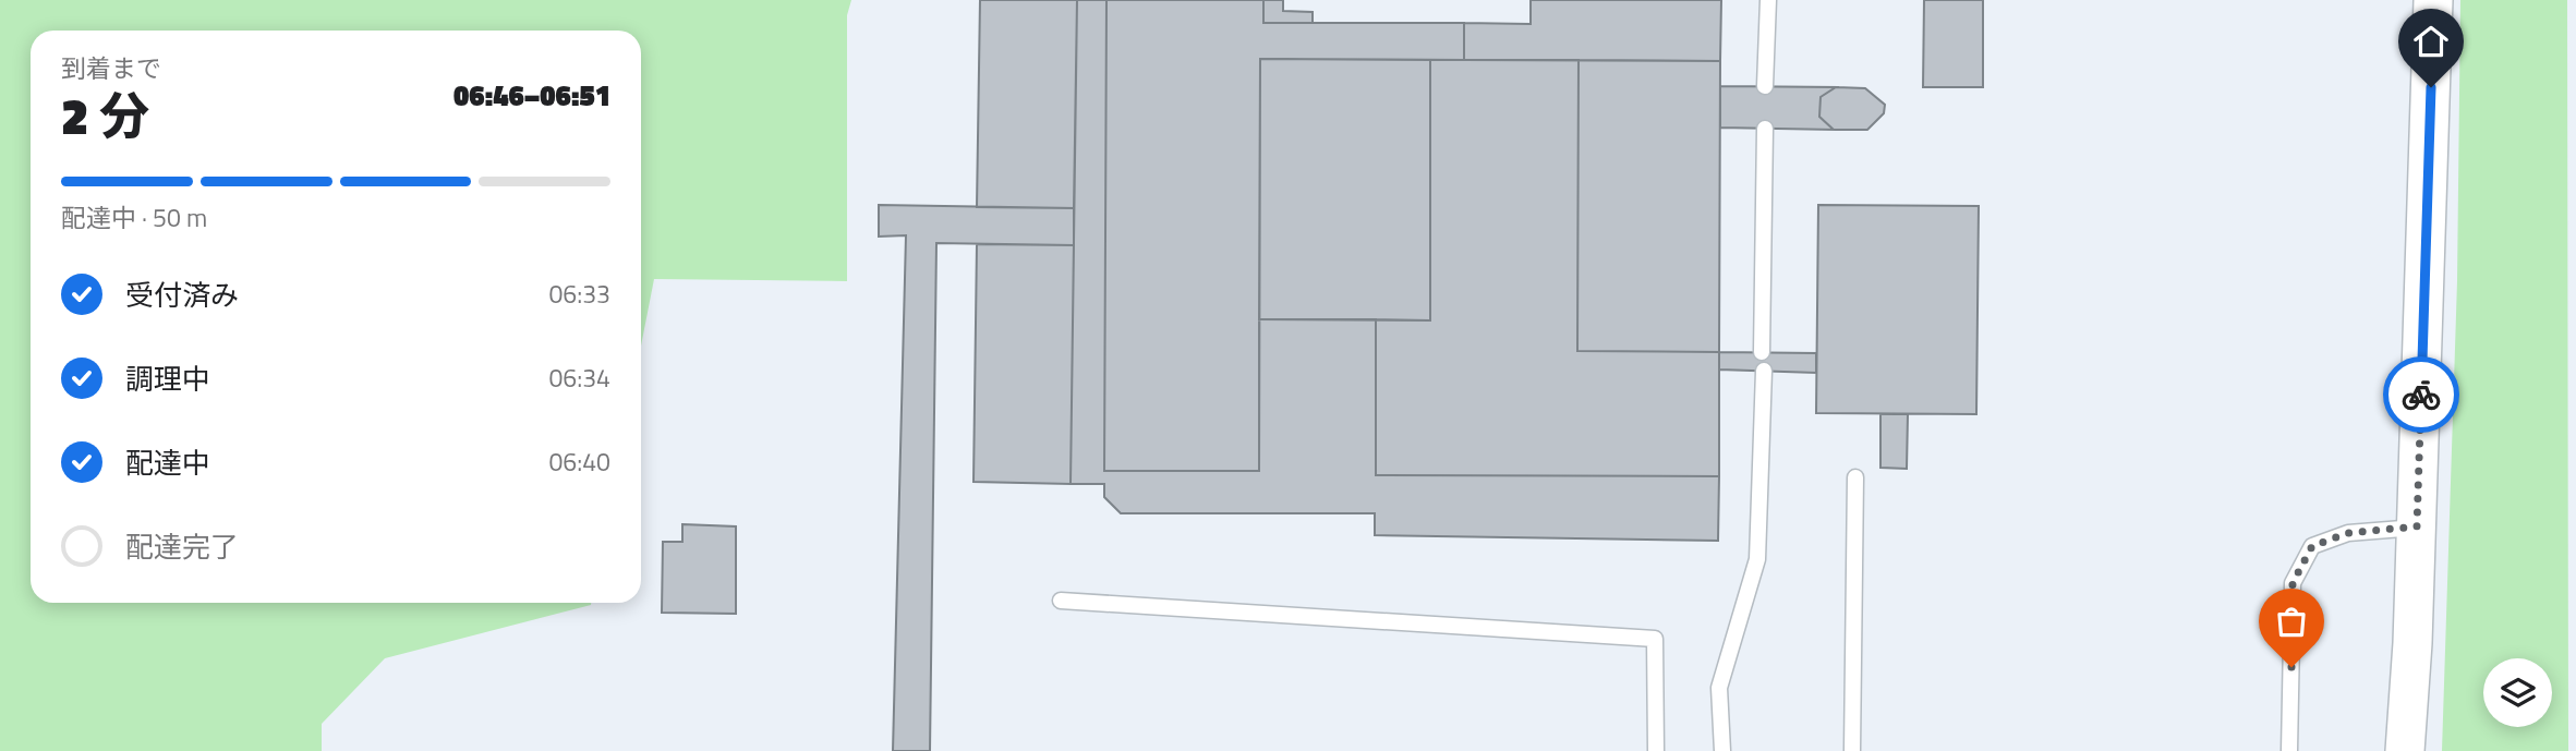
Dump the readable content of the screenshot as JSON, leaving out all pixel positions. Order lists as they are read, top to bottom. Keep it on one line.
{"page":{"heading":["2 分","到着まで","06:46–06:51"],"bar":"配達中 · 50 m","list":[["受付済み","06:33"],["調理中","06:34"],["配達中","06:40"],"配達完了"]}}
